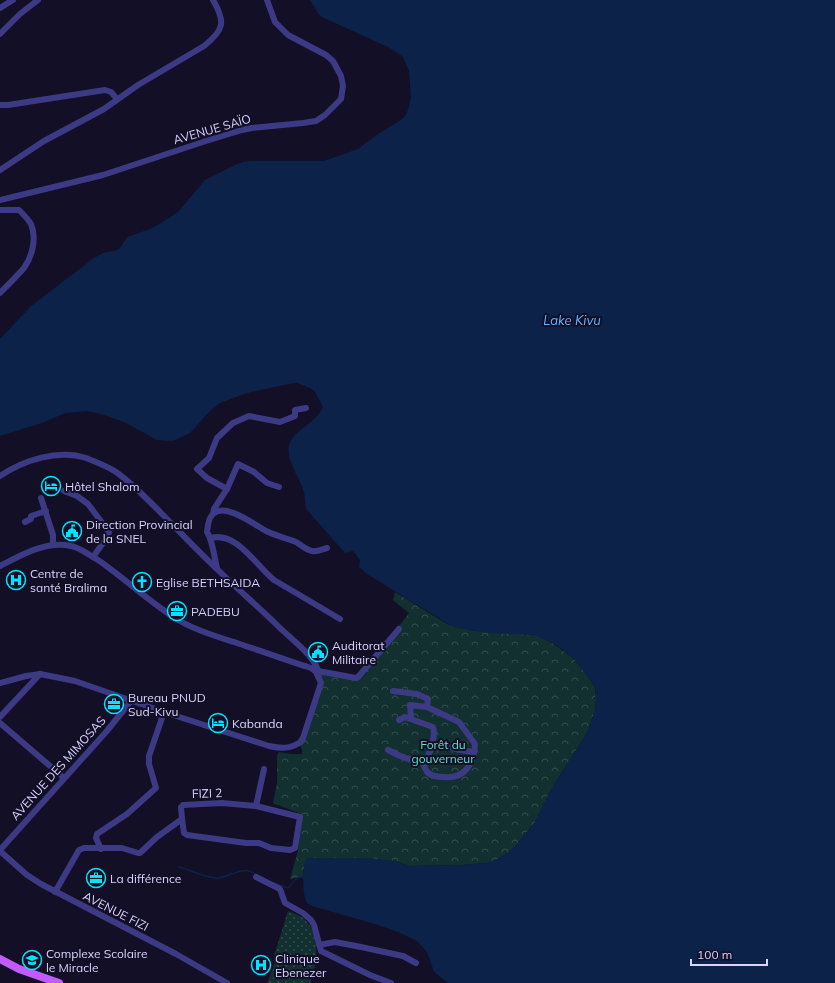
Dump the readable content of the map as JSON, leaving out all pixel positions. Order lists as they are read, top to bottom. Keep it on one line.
{"streets":{"street":["AVENUE SAÏO","AVENUE DES MIMOSAS","FIZI 2","AVENUE FIZI"]},"crossings":[["AVENUE DES MIMOSAS","AVENUE FIZI"]],"water":["Lake Kivu"],"parks":["Forêt du gouverneur"],"places":{"hotel":["Hôtel Shalom","Kabanda"],"public building":["Direction Provincial de la SNEL","Auditorat Militaire"],"hospital":["Centre de santé Bralima","Clinique Ebenezer"],"church":["Eglise BETHSAIDA"],"office":["PADEBU","Bureau PNUD Sud-Kivu","La différence"],"school or university":["Complexe Scolaire le Miracle"]},"scale_bar":"100 m"}
